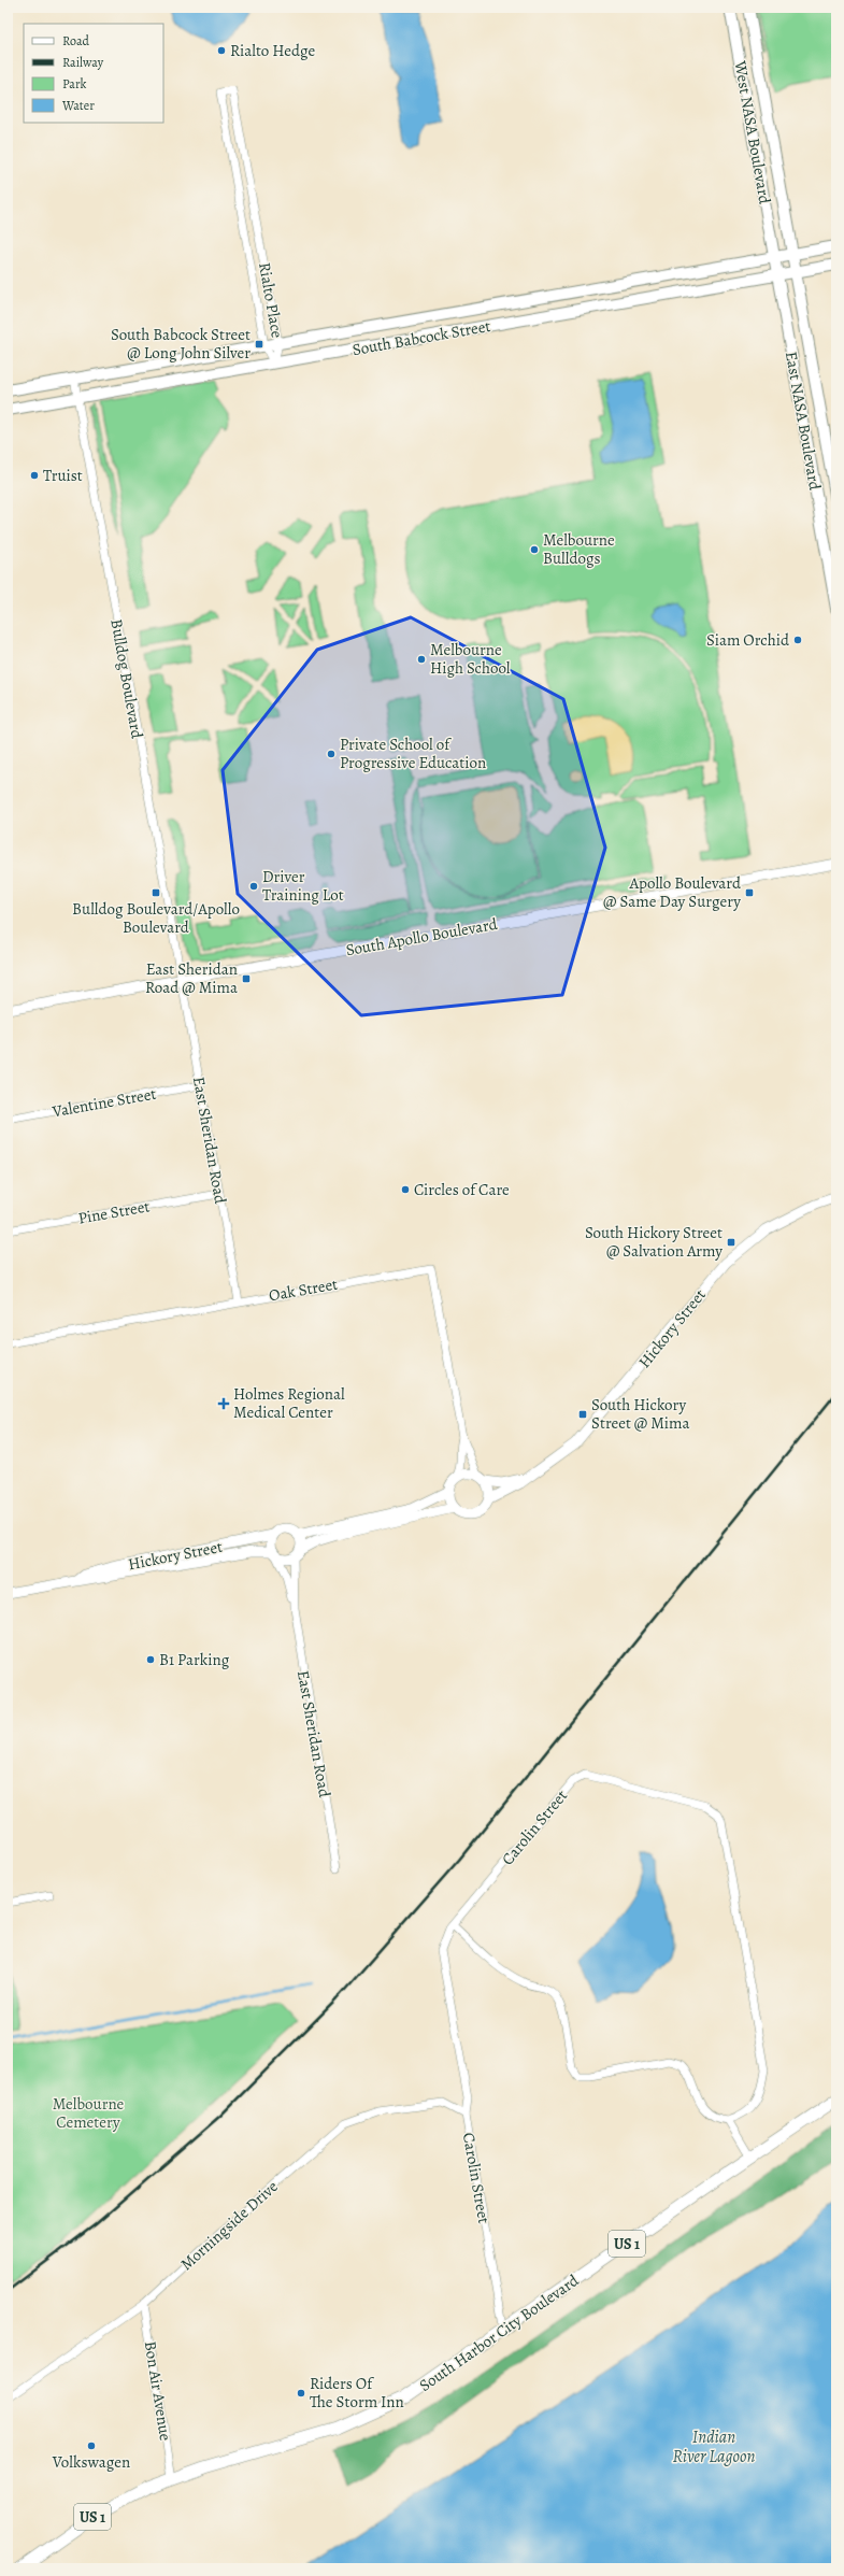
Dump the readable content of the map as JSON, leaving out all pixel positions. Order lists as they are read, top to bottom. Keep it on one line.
{"streets":{"main road":["West NASA Boulevard","South Babcock Street","East NASA Boulevard","US 1","South Harbor City Boulevard"],"street":["Rialto Place","Bulldog Boulevard","South Apollo Boulevard","Valentine Street","East Sheridan Road","Pine Street","Oak Street","Hickory Street","Carolin Street","Morningside Drive","Bon Air Avenue"]},"crossings":[["West NASA Boulevard","South Babcock Street"],["West NASA Boulevard","East NASA Boulevard"],["Rialto Place","South Babcock Street"],["South Babcock Street","East NASA Boulevard"],["South Babcock Street","Bulldog Boulevard"],["Bulldog Boulevard","South Apollo Boulevard"],["Bulldog Boulevard","East Sheridan Road"],["South Apollo Boulevard","East Sheridan Road"],["Valentine Street","East Sheridan Road"],["East Sheridan Road","Pine Street"],["East Sheridan Road","Oak Street"],["East Sheridan Road","Hickory Street"],["Oak Street","Hickory Street"],["Carolin Street","Morningside Drive"],["Carolin Street","South Harbor City Boulevard"],["Morningside Drive","Bon Air Avenue"],["South Harbor City Boulevard","Bon Air Avenue"]],"water":["Indian River Lagoon"],"parks":["Melbourne Cemetery"],"places":{"other":["Rialto Hedge","Truist","Melbourne Bulldogs","Siam Orchid","Melbourne High School","Private School of Progressive Education","Driver Training Lot","Circles of Care","B1 Parking","Riders Of The Storm Inn","Volkswagen"],"transit":["South Babcock Street @ Long John Silver","Bulldog Boulevard/Apollo Boulevard","Apollo Boulevard @ Same Day Surgery","East Sheridan Road @ Mima","South Hickory Street @ Salvation Army","South Hickory Street @ Mima"],"health":["Holmes Regional Medical Center"]},"legend":["Road","Railway","Park","Water"]}
